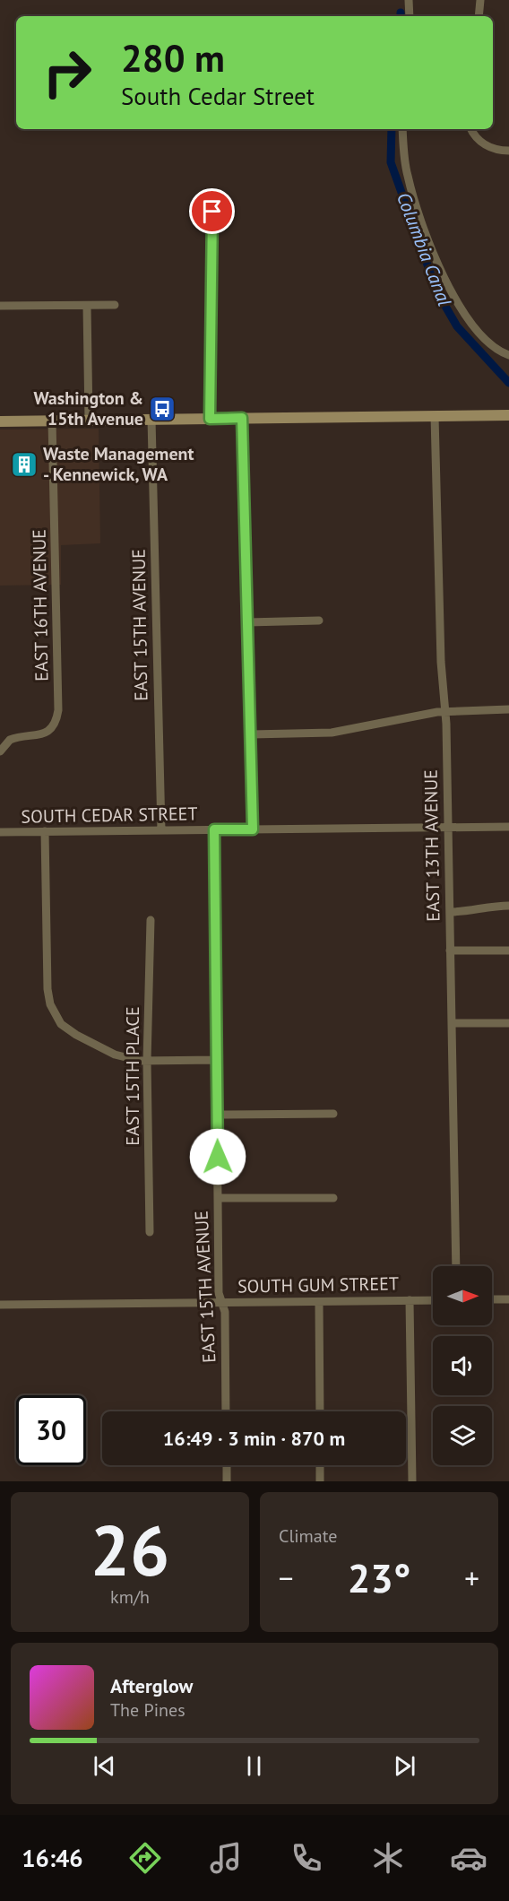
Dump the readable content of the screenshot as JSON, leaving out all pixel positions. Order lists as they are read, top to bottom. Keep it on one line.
{"streets":{"street":["EAST 16TH AVENUE","EAST 15TH AVENUE","SOUTH CEDAR STREET","EAST 13TH AVENUE","EAST 15TH PLACE","SOUTH GUM STREET"]},"crossings":[["EAST 15TH AVENUE","SOUTH CEDAR STREET"],["EAST 15TH AVENUE","SOUTH GUM STREET"],["SOUTH CEDAR STREET","EAST 13TH AVENUE"]],"water":["Columbia Canal"],"places":{"bus stop":["Washington & 15th Avenue"],"building":["Waste Management - Kennewick, WA"]},"north":"right","page":{"turn":["280 m","South Cedar Street"],"limit":"30","trip":"16:49 · 3 min · 870 m","tile":[["26","km/h"],"Climate"],"heat":["−","23°","+"],"song":["Afterglow","The Pines"],"tabs":"16:46"}}
